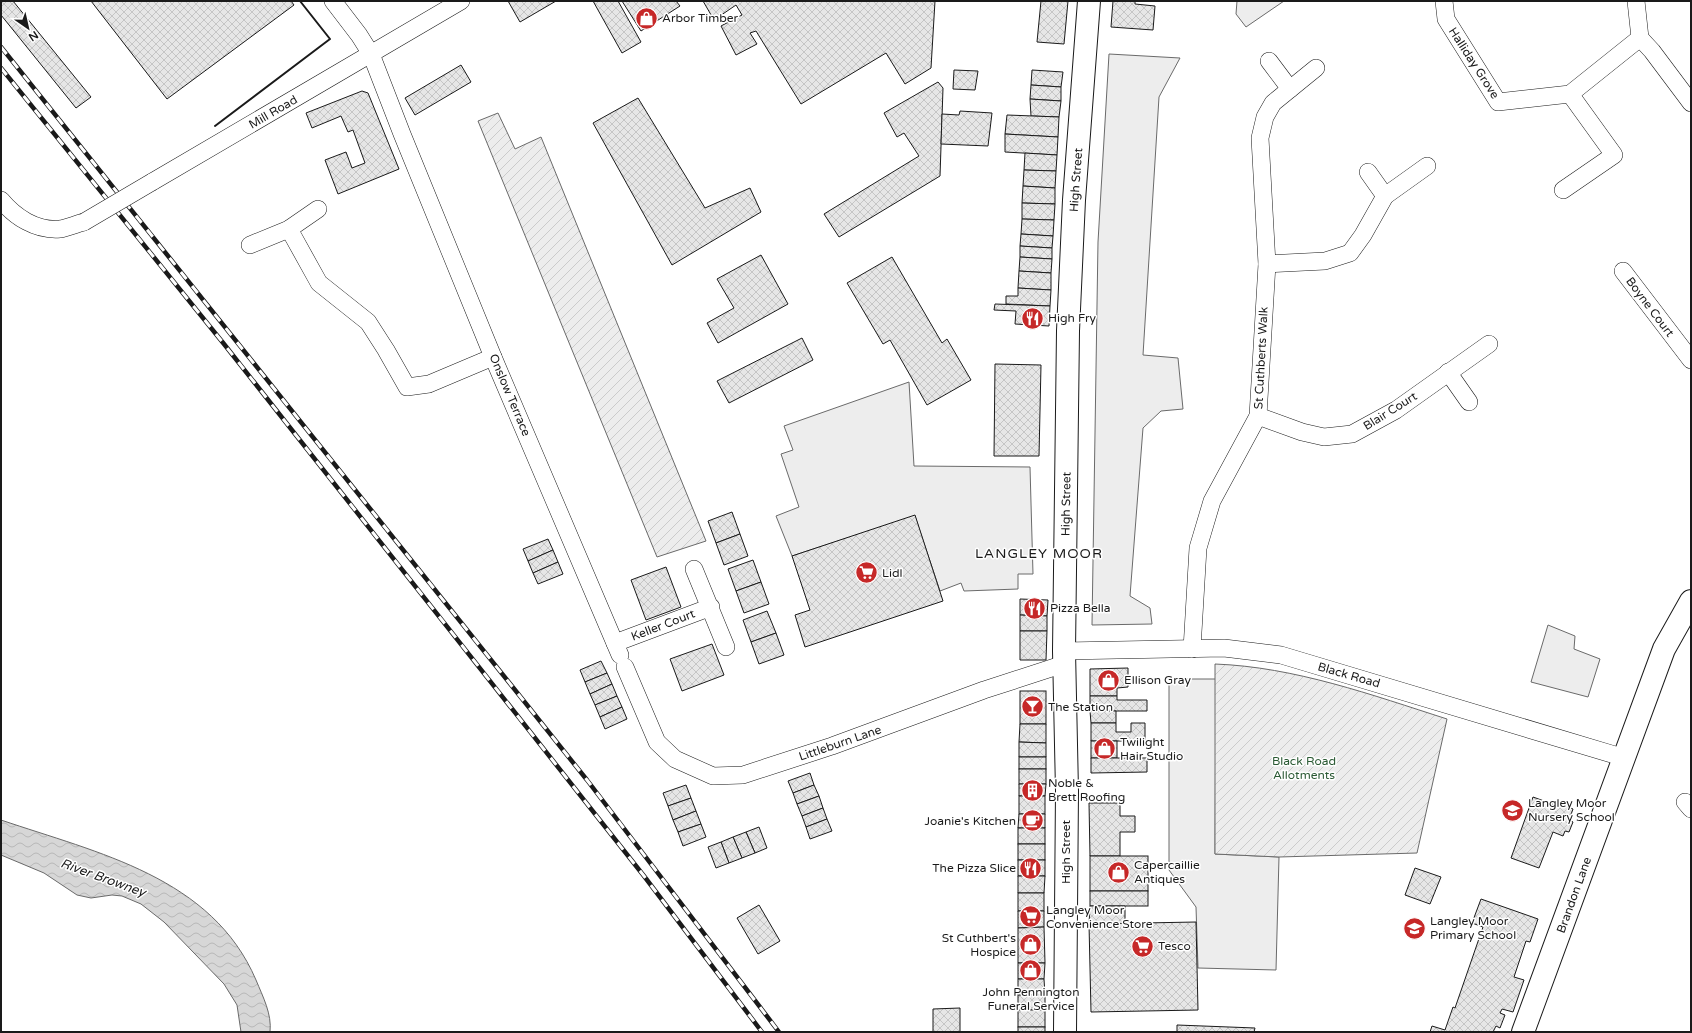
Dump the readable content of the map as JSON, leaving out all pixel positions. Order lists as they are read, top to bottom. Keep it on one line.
{"streets":{"main road":["High Street","Brandon Lane"],"street":["Halliday Grove","Mill Road","Boyne Court","St Cuthberts Walk","Onslow Terrace","Blair Court","Keller Court","Black Road","Littleburn Lane"]},"crossings":[["Mill Road","Onslow Terrace"],["High Street","Black Road"],["High Street","Littleburn Lane"],["St Cuthberts Walk","Blair Court"],["St Cuthberts Walk","Black Road"],["Onslow Terrace","Keller Court"],["Onslow Terrace","Littleburn Lane"],["Black Road","Littleburn Lane"],["Black Road","Brandon Lane"]],"districts":["LANGLEY MOOR"],"water":["River Browney"],"parks":["Black Road Allotments"],"places":{"shop":["Arbor Timber","Ellison Gray","Twilight Hair Studio","Capercaillie Antiques","St Cuthbert's Hospice","John Pennington Funeral Service"],"restaurant":["High Fry","Pizza Bella","The Pizza Slice"],"supermarket":["Lidl","Langley Moor Convenience Store","Tesco"],"bar":["The Station"],"building":["Noble & Brett Roofing"],"school or university":["Langley Moor Nursery School","Langley Moor Primary School"],"cafe":["Joanie's Kitchen"]},"north":"bottom right"}
